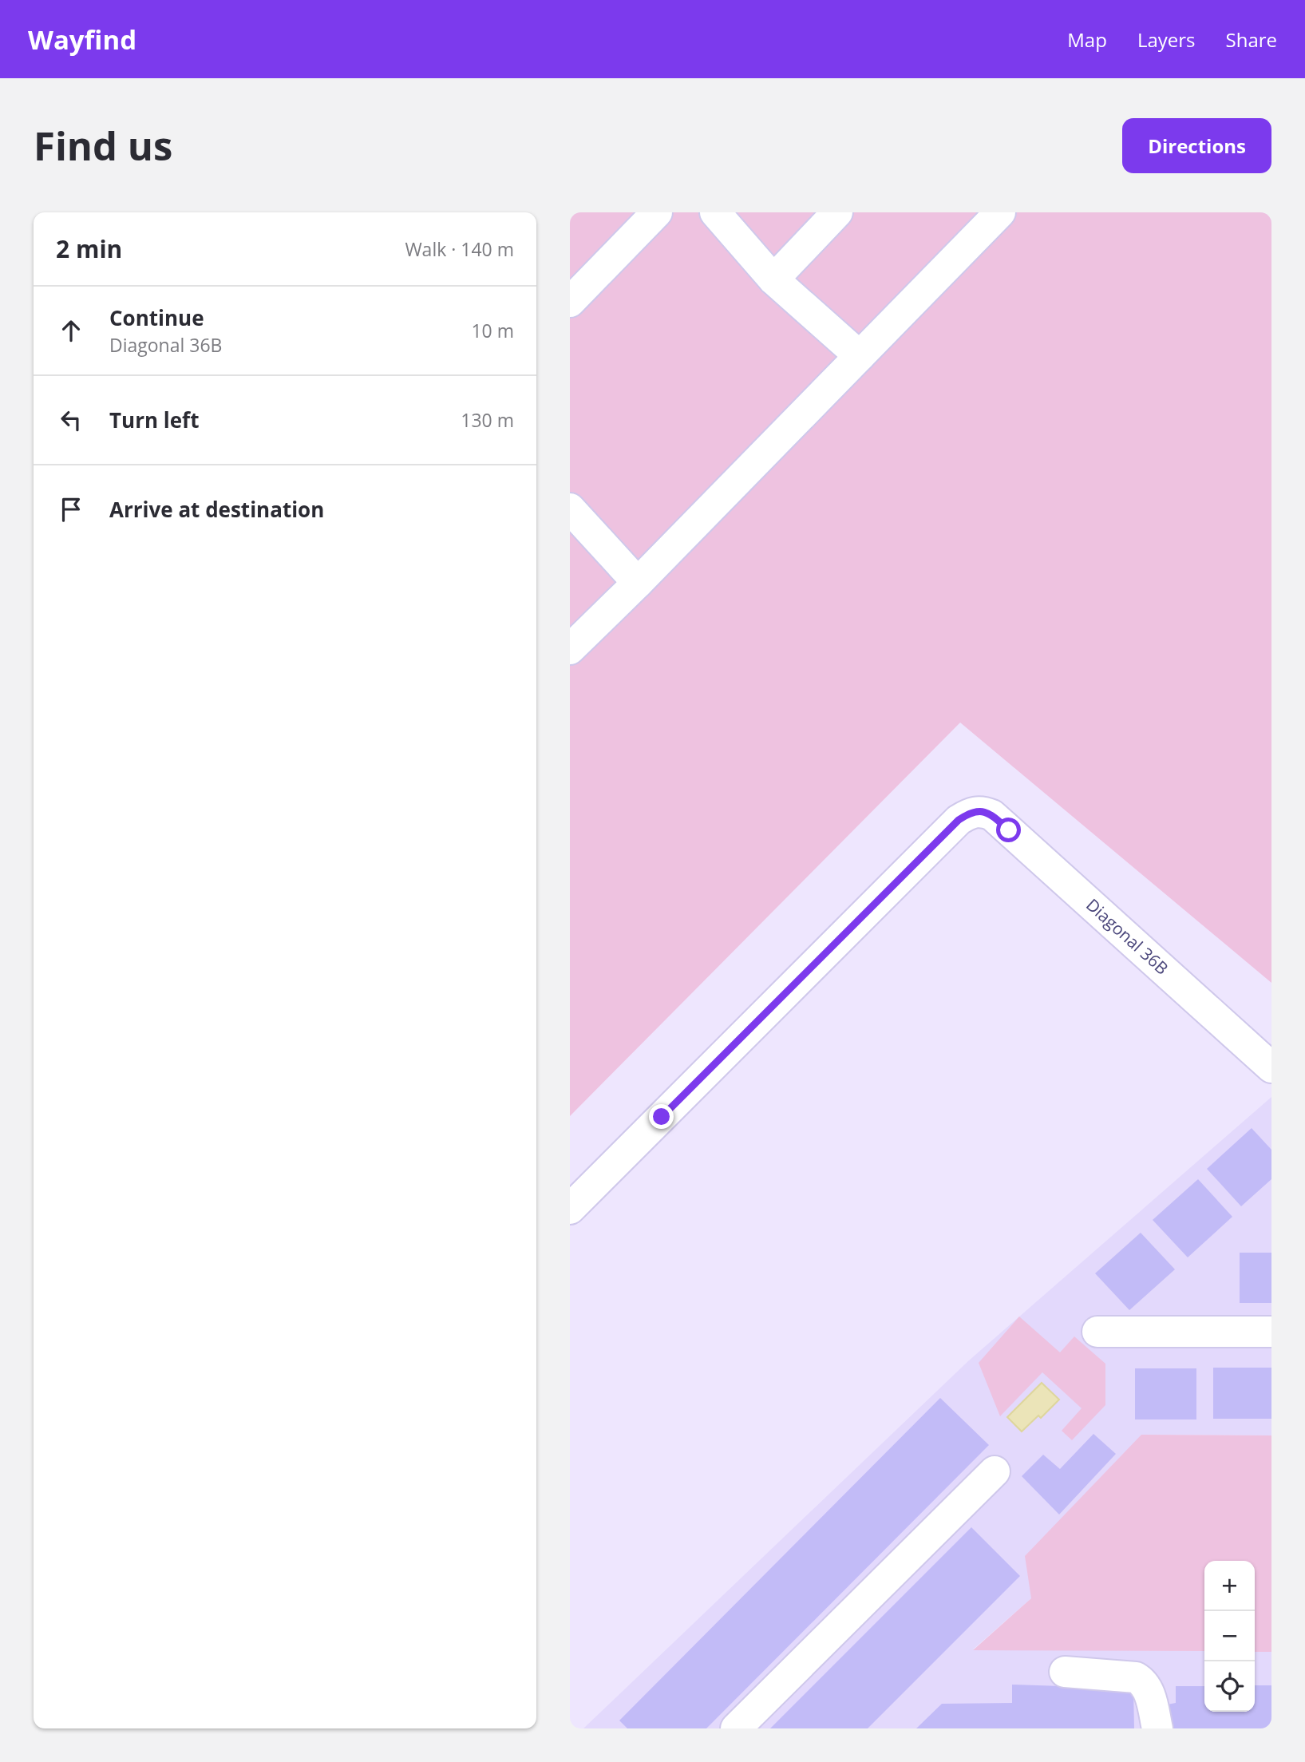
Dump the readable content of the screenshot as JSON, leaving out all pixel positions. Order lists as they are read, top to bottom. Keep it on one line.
{"streets":{"street":["Diagonal 36B"]},"page":{"header":"Wayfind","nav":["Map","Layers","Share"],"buttons":"Directions","title":"Find us","heading":["2 min","Walk · 140 m"],"list":[["Continue","Diagonal 36B","10 m"],["Turn left","130 m"],"Arrive at destination"],"map_buttons":["+","−"]}}
